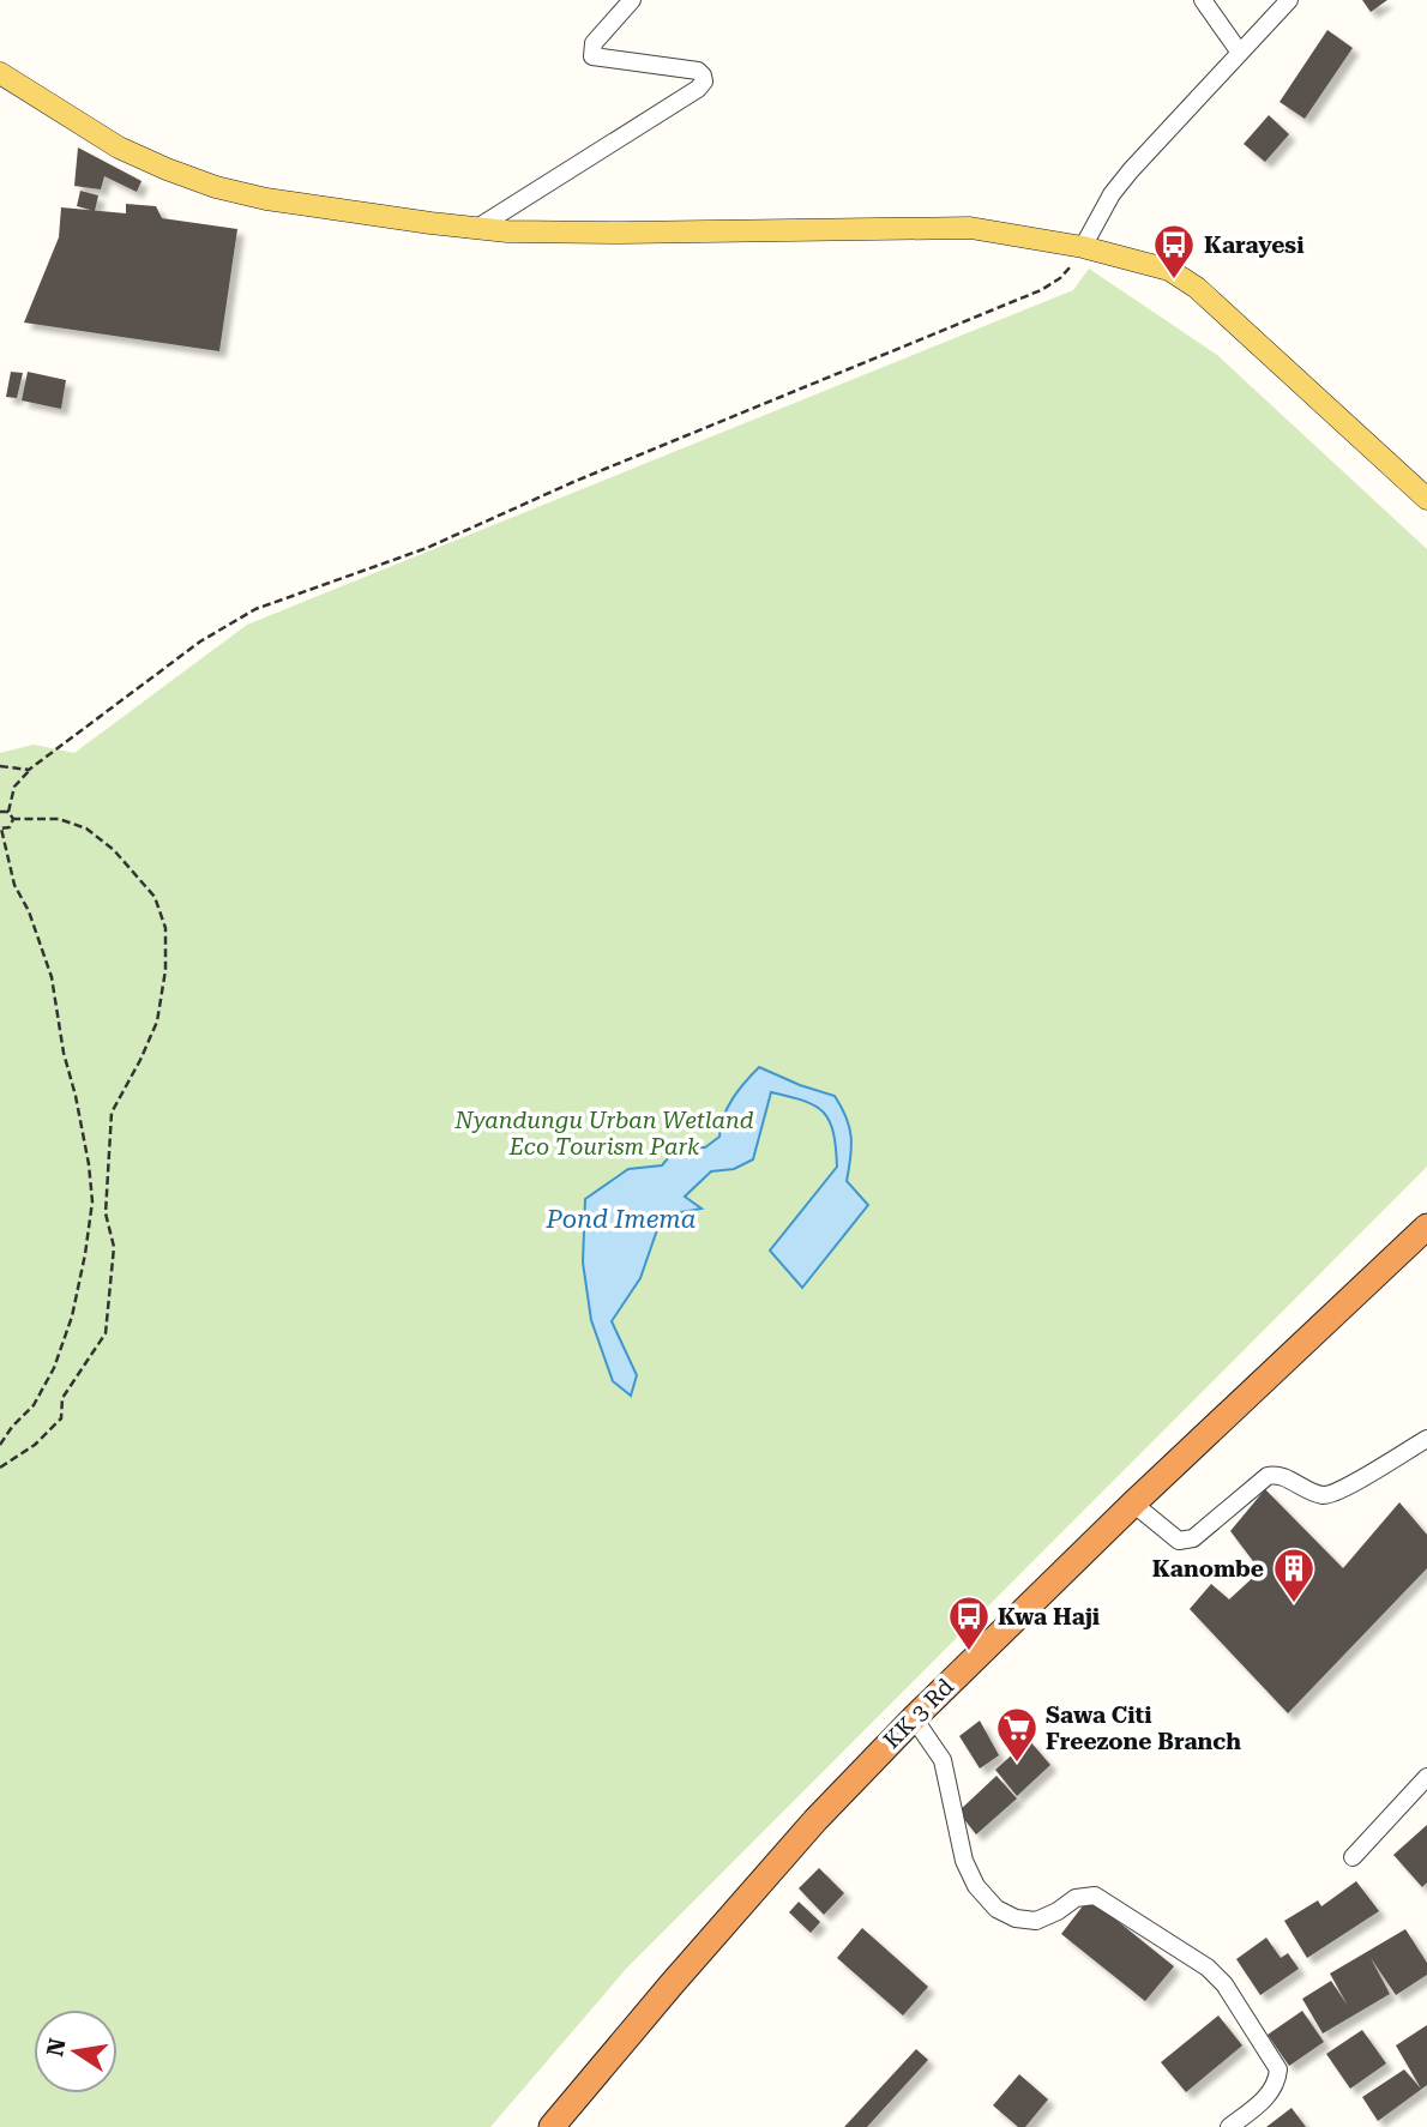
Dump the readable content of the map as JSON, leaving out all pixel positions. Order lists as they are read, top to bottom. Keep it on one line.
{"streets":{"highway":["KK 3 Rd"]},"water":["Pond Imema"],"parks":["Nyandungu Urban Wetland Eco Tourism Park"],"places":{"bus stop":["Karayesi","Kwa Haji"],"building":["Kanombe"],"supermarket":["Sawa Citi Freezone Branch"]},"north":"left"}
